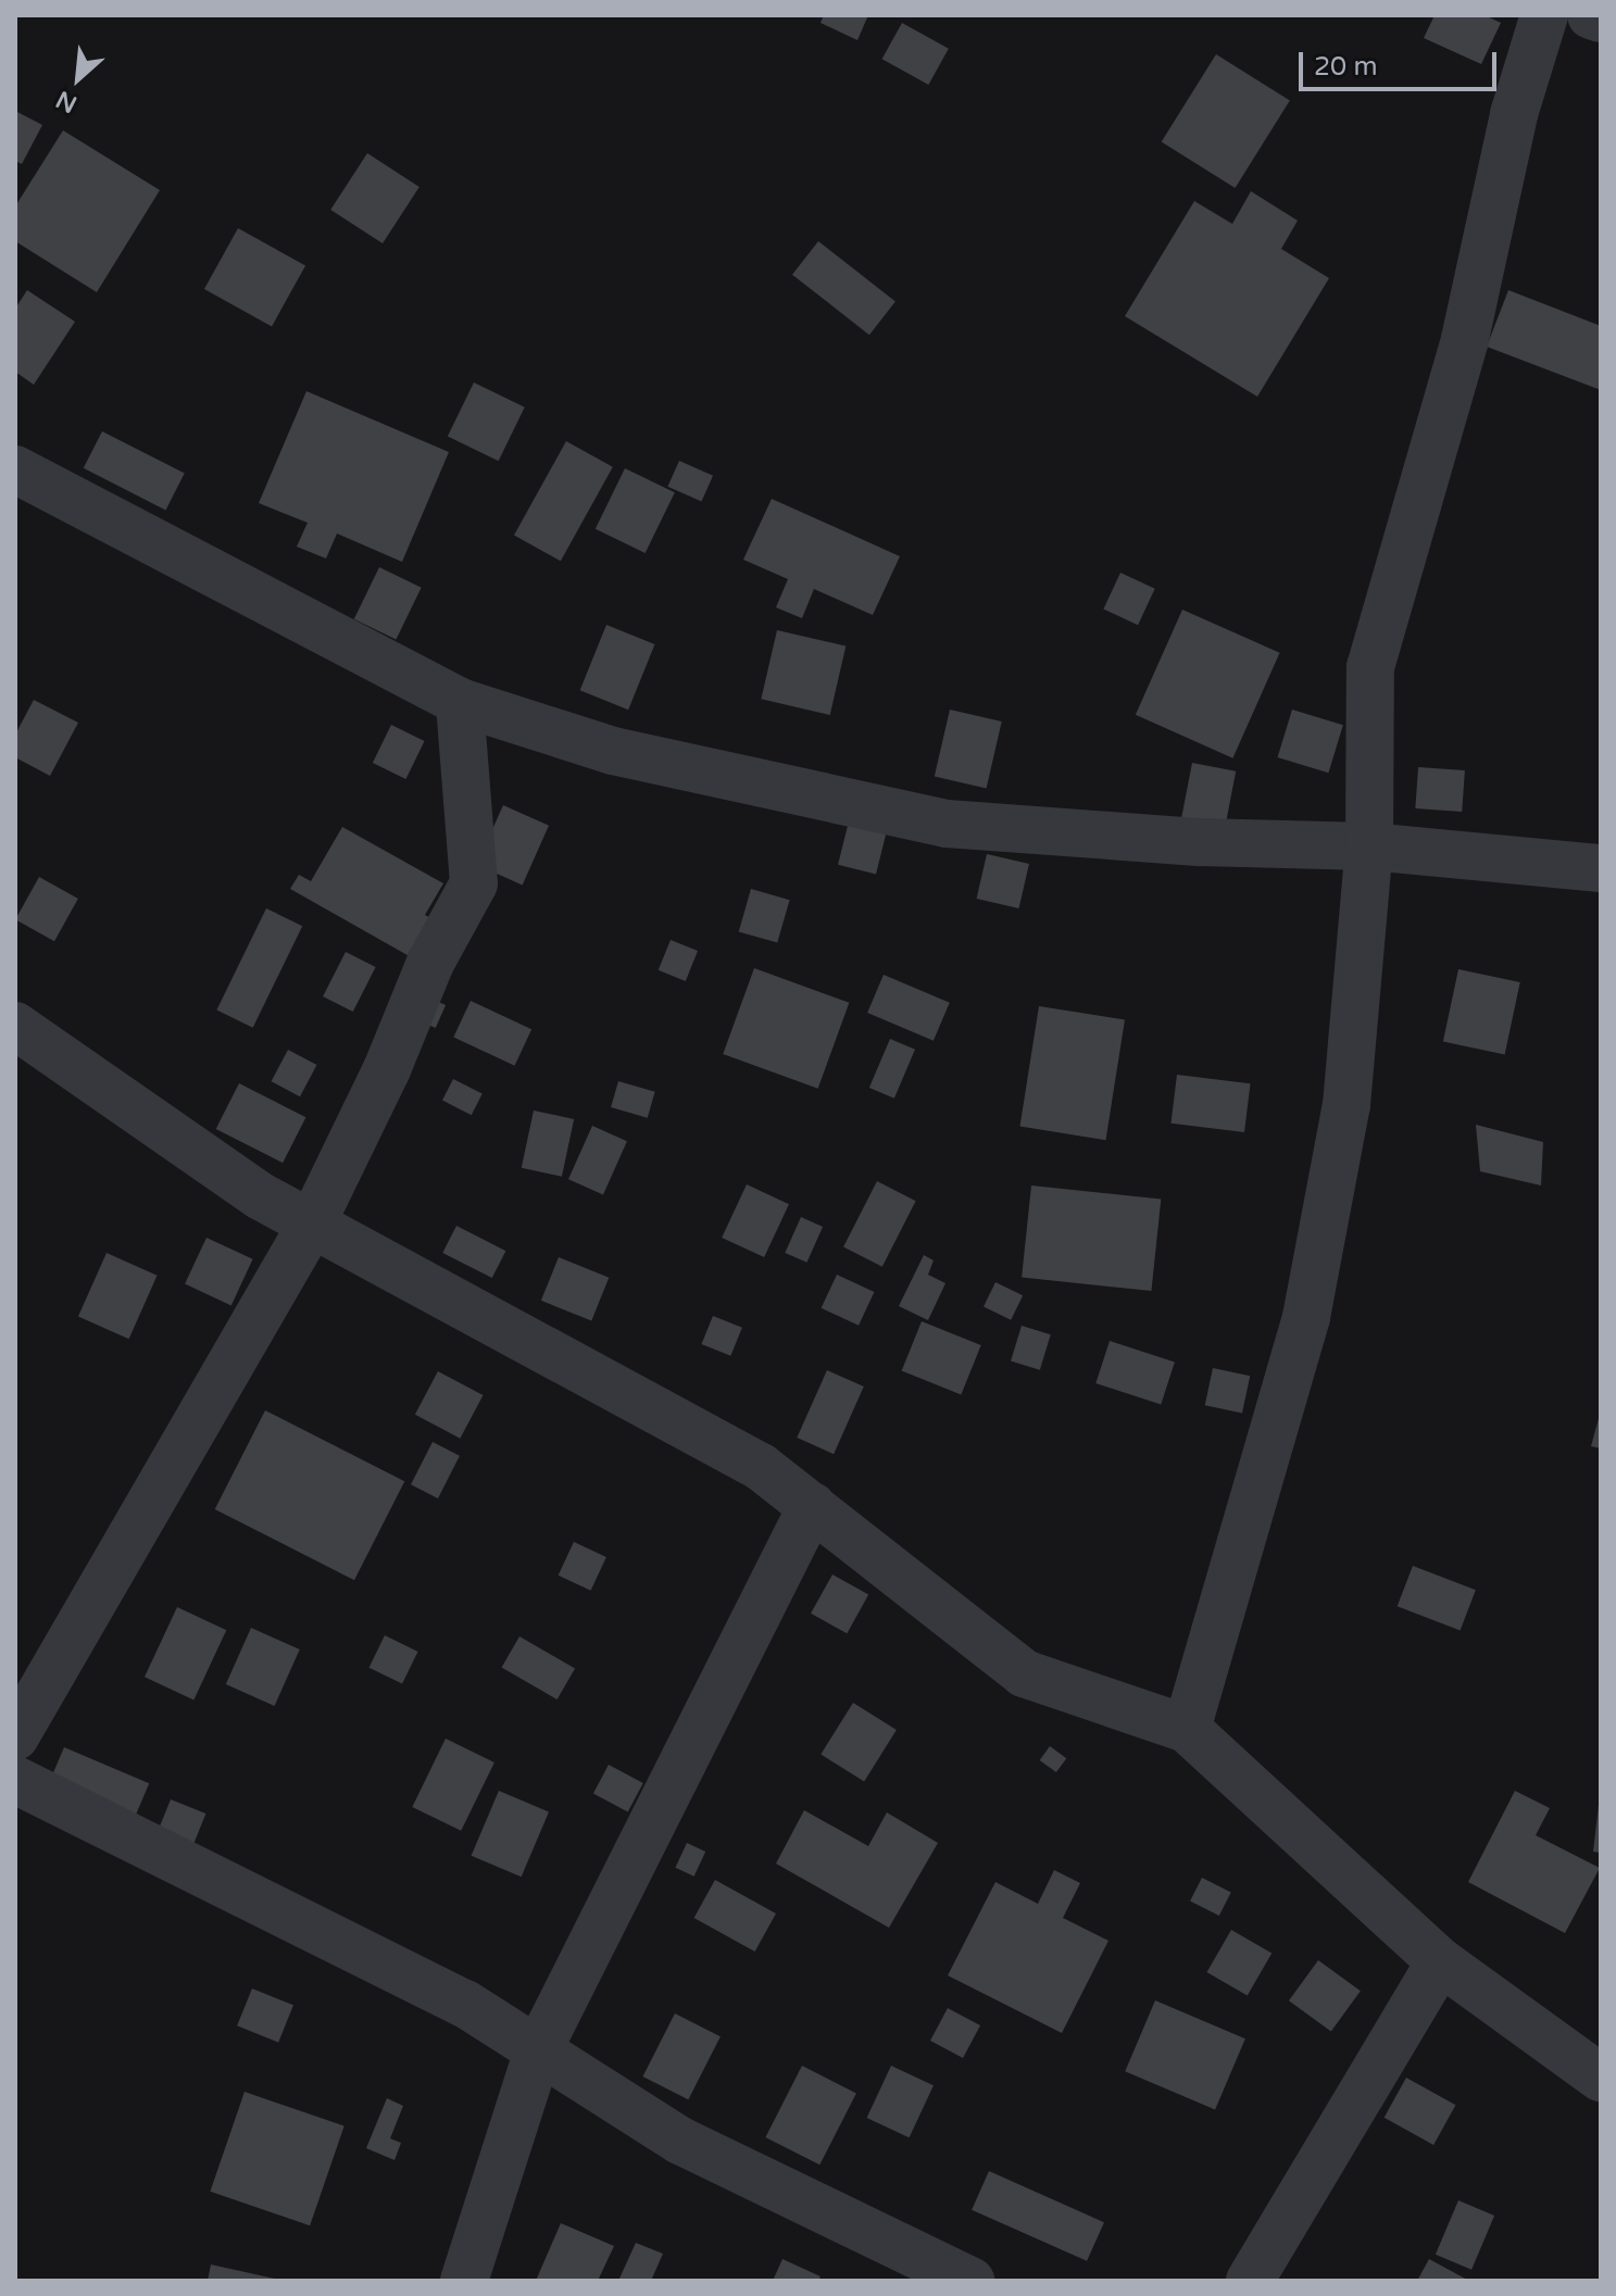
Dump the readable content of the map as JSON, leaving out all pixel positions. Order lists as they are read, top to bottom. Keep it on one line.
{"scale_bar":"20 m","north":"bottom left"}
